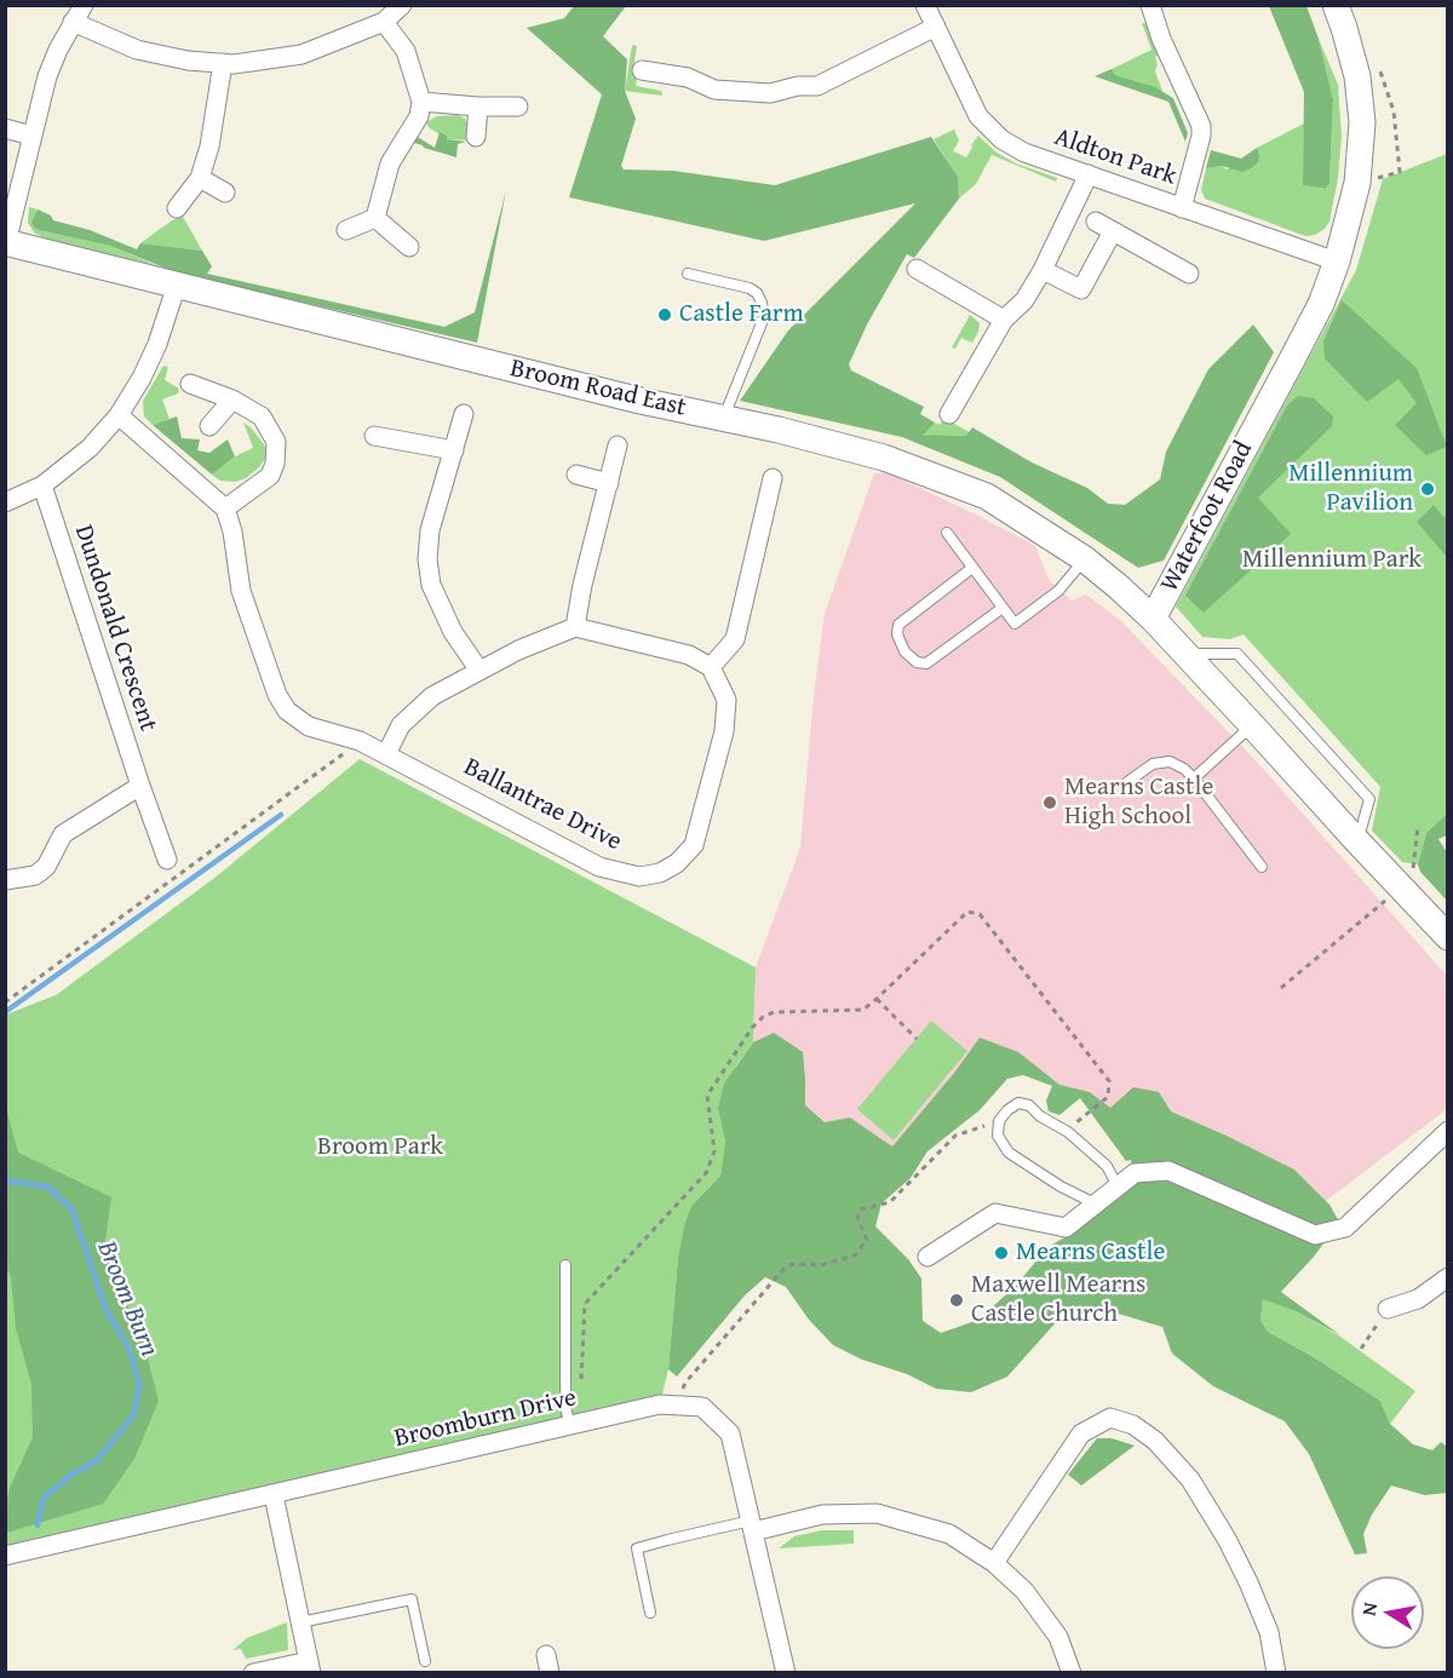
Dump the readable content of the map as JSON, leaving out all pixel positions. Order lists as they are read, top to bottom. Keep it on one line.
{"streets":{"street":["Aldton Park","Broom Road East","Waterfoot Road","Dundonald Crescent","Ballantrae Drive","Broomburn Drive"]},"crossings":[["Aldton Park","Waterfoot Road"],["Broom Road East","Waterfoot Road"]],"water":["Broom Burn"],"parks":["Millennium Park","Broom Park"],"places":["Castle Farm","Millennium Pavilion","Mearns Castle High School","Mearns Castle","Maxwell Mearns Castle Church"],"north":"left"}
